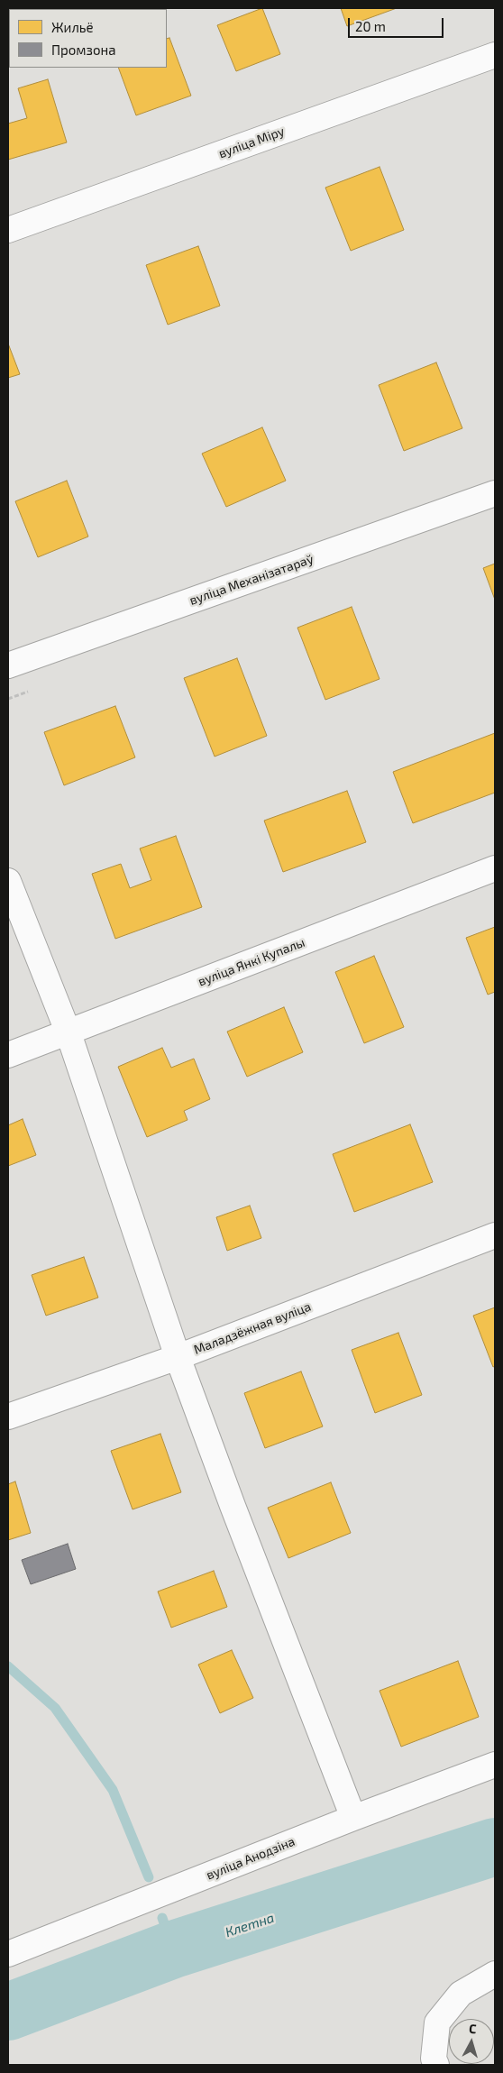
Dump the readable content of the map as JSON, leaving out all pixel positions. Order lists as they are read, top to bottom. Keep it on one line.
{"streets":{"street":["вуліца Міру","вуліца Механізатараў","вуліца Янкі Купалы","Маладзёжная вуліца","вуліца Анодзіна"]},"water":["Клетна"],"legend":["Жильё","Промзона"],"scale_bar":"20 m","north":"top"}
